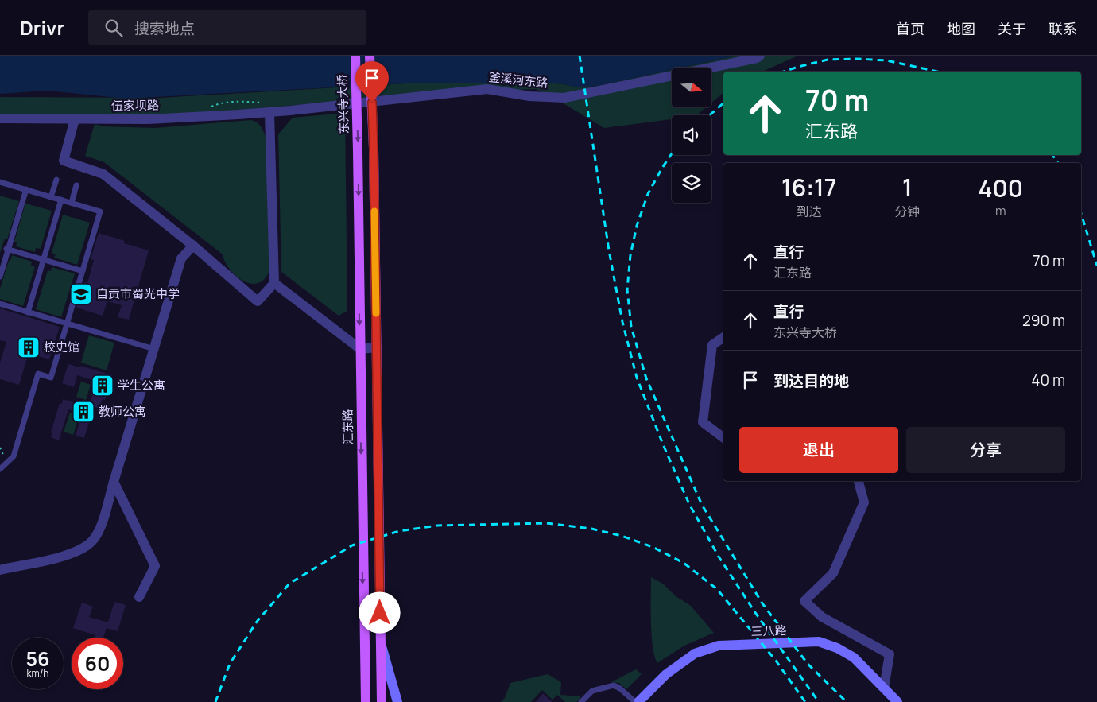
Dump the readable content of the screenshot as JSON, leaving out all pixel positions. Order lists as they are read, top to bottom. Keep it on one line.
{"streets":{"main road":["东兴寺大桥","汇东路","三八路"],"street":["釜溪河东路","伍家坝路"]},"crossings":[["釜溪河东路","伍家坝路"],["东兴寺大桥","汇东路"]],"places":{"school or university":["自贡市蜀光中学"],"building":["校史馆","学生公寓","教师公寓"]},"north":"right","page":{"header":"Drivr","search":"搜索地点","nav":["首页","地图","关于","联系"],"turn":["70 m","汇东路"],"eta":["16:17","到达","1","分钟","400","m"],"list":[{"name":"直行","note":"汇东路","value":"70 m"},{"name":"直行","note":"东兴寺大桥","value":"290 m"},{"name":"到达目的地","value":"40 m"}],"buttons":["退出","分享"],"speed":"56 km/h","limit":"60"}}
